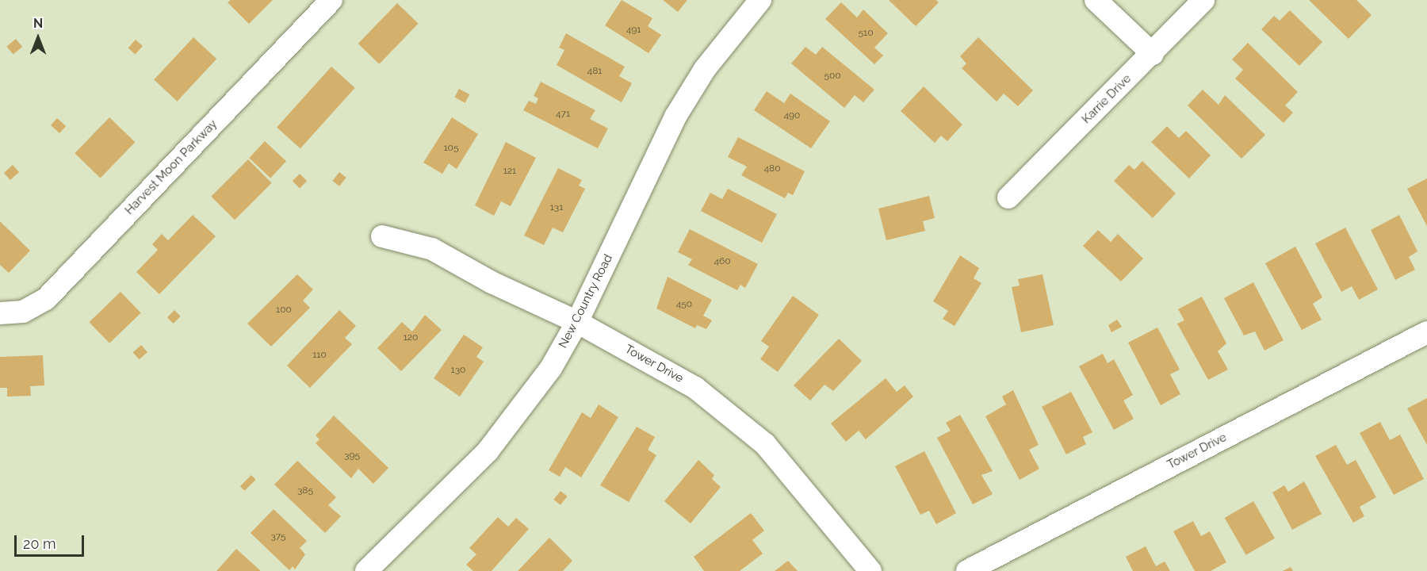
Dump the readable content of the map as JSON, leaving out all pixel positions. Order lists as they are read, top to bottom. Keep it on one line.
{"streets":{"street":["Karrie Drive","Harvest Moon Parkway","New Country Road","Tower Drive"]},"crossings":[["New Country Road","Tower Drive"]],"house_numbers":["491","510","481","500","471","490","105","480","121","131","460","450","100","120","110","130","395","385","375"],"scale_bar":"20 m","north":"top"}
